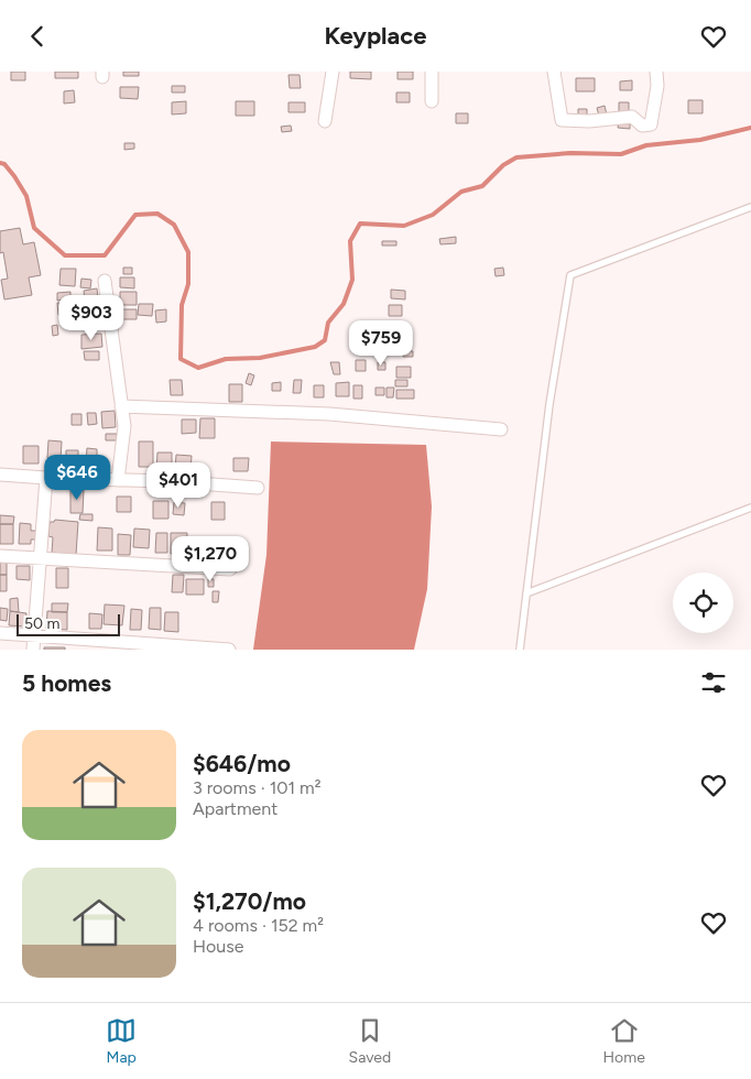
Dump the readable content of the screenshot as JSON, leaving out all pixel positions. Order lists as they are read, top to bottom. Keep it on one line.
{"scale_bar":"50 m","page":{"header":"Keyplace","price":["$903","$759","$646","$401","$1,270"],"scale":"50 m","heading":"5 homes","list":[{"name":"$646/mo","note":"3 rooms · 101 m² · Apartment"},{"name":"$1,270/mo","note":"4 rooms · 152 m² · House"}],"tabs":["Map","Saved","Home"]}}
